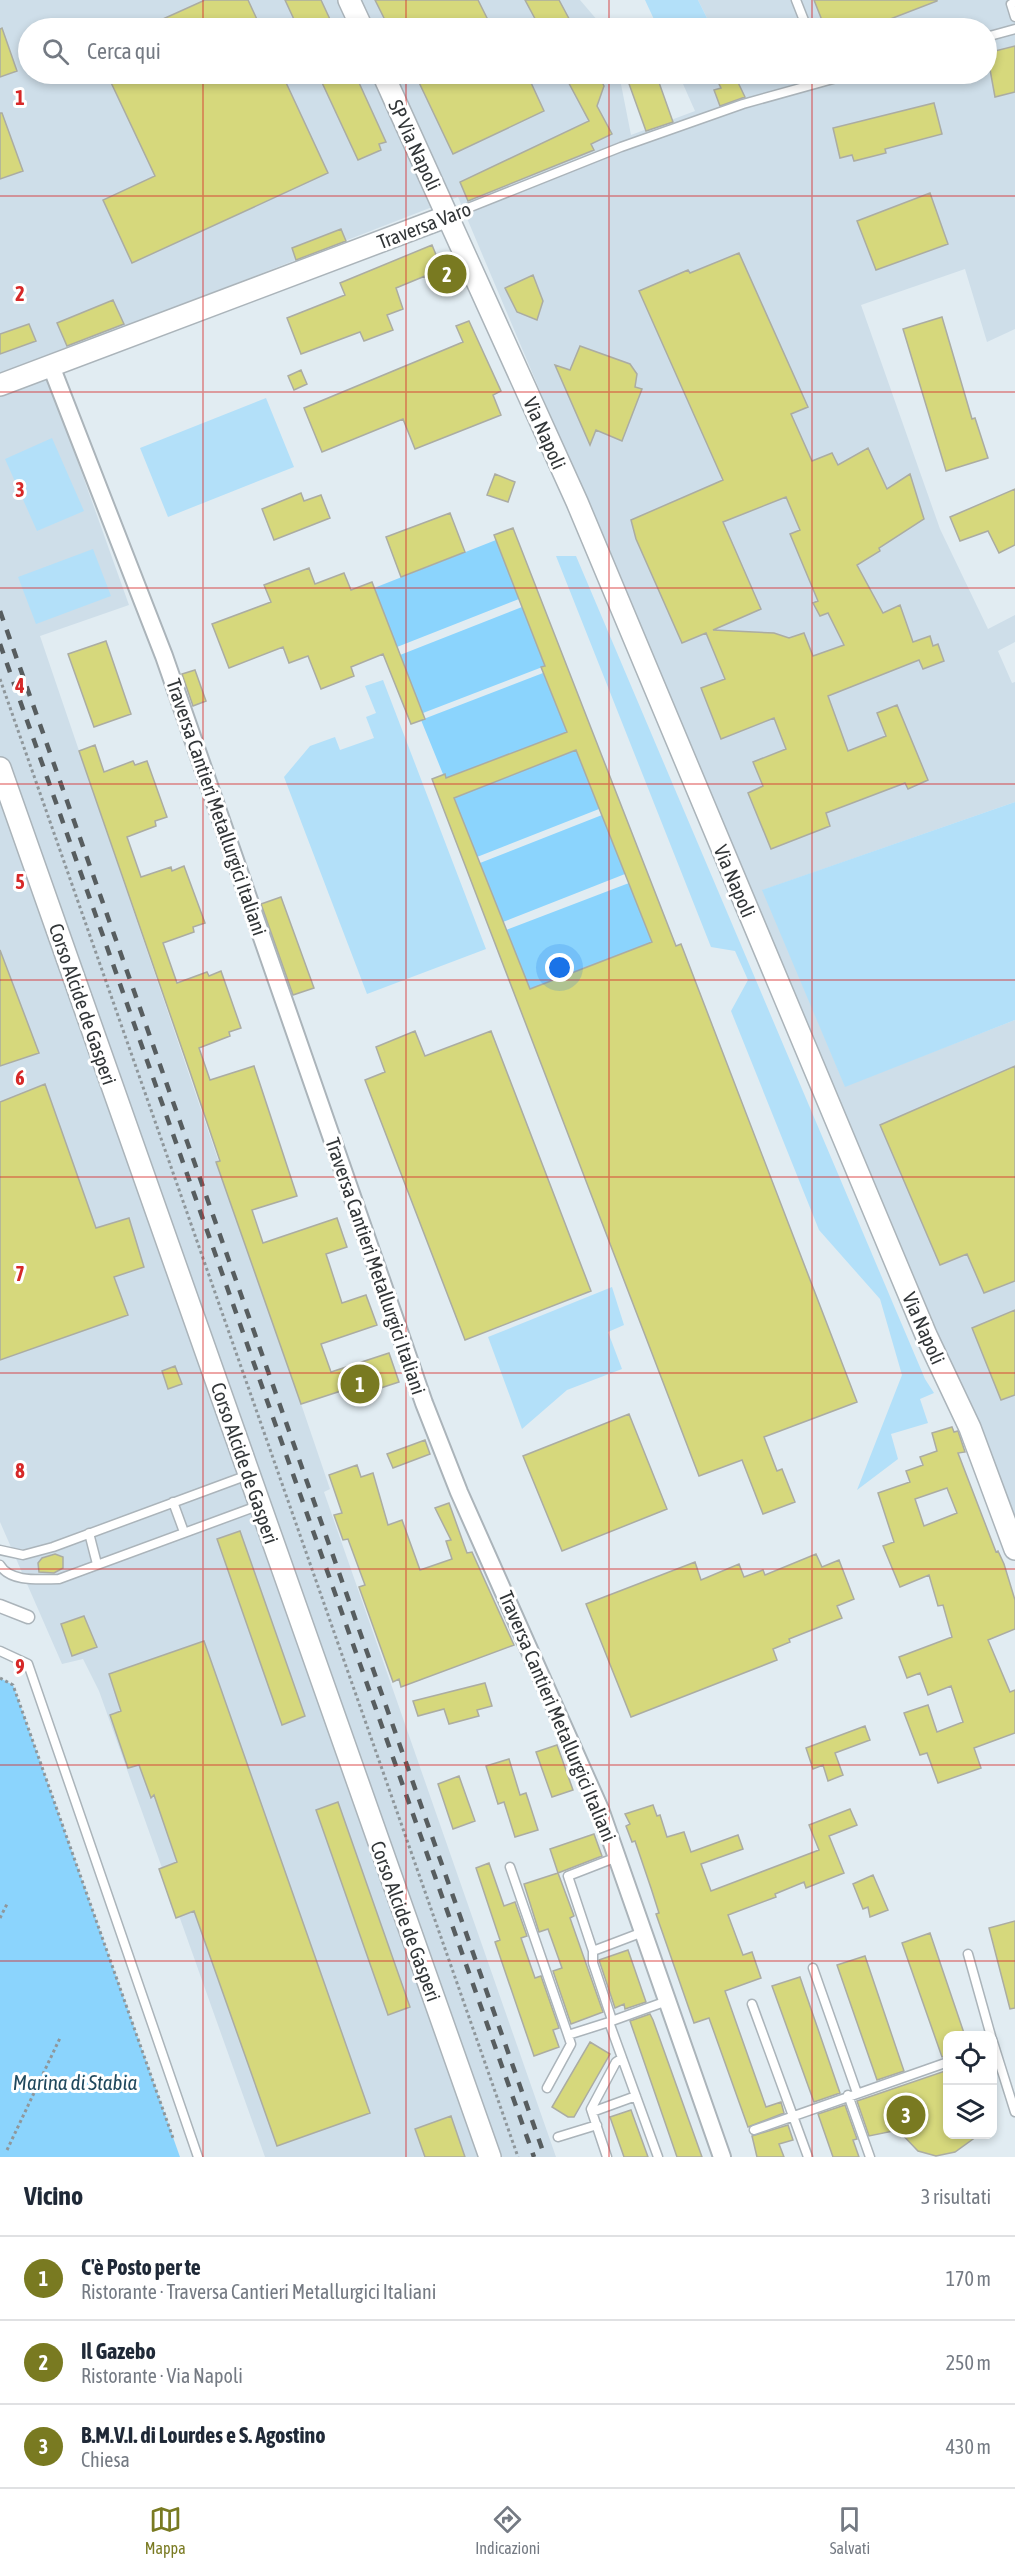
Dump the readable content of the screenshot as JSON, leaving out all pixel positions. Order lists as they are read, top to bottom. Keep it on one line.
{"streets":{"street":["SP Via Napoli","Traversa Varo","Via Napoli","Traversa Cantieri Metallurgici Italiani","Corso Alcide de Gasperi"]},"crossings":[["SP Via Napoli","Traversa Varo"],["SP Via Napoli","Via Napoli"],["Traversa Varo","Via Napoli"],["Traversa Varo","Traversa Cantieri Metallurgici Italiani"]],"water":["Marina di Stabia"],"page":{"search":"Cerca qui","pins":["2","1","3"],"heading":["Vicino","3 risultati"],"list":[{"mark":"1","name":"C'è Posto per te","note":"Ristorante · Traversa Cantieri Metallurgici Italiani","value":"170 m"},{"mark":"2","name":"Il Gazebo","note":"Ristorante · Via Napoli","value":"250 m"},{"mark":"3","name":"B.M.V.I. di Lourdes e S. Agostino","note":"Chiesa","value":"430 m"}],"nav":["Mappa","Indicazioni","Salvati"]},"grid":{"rows":["1","2","3","4","5","6","7","8","9"]}}
